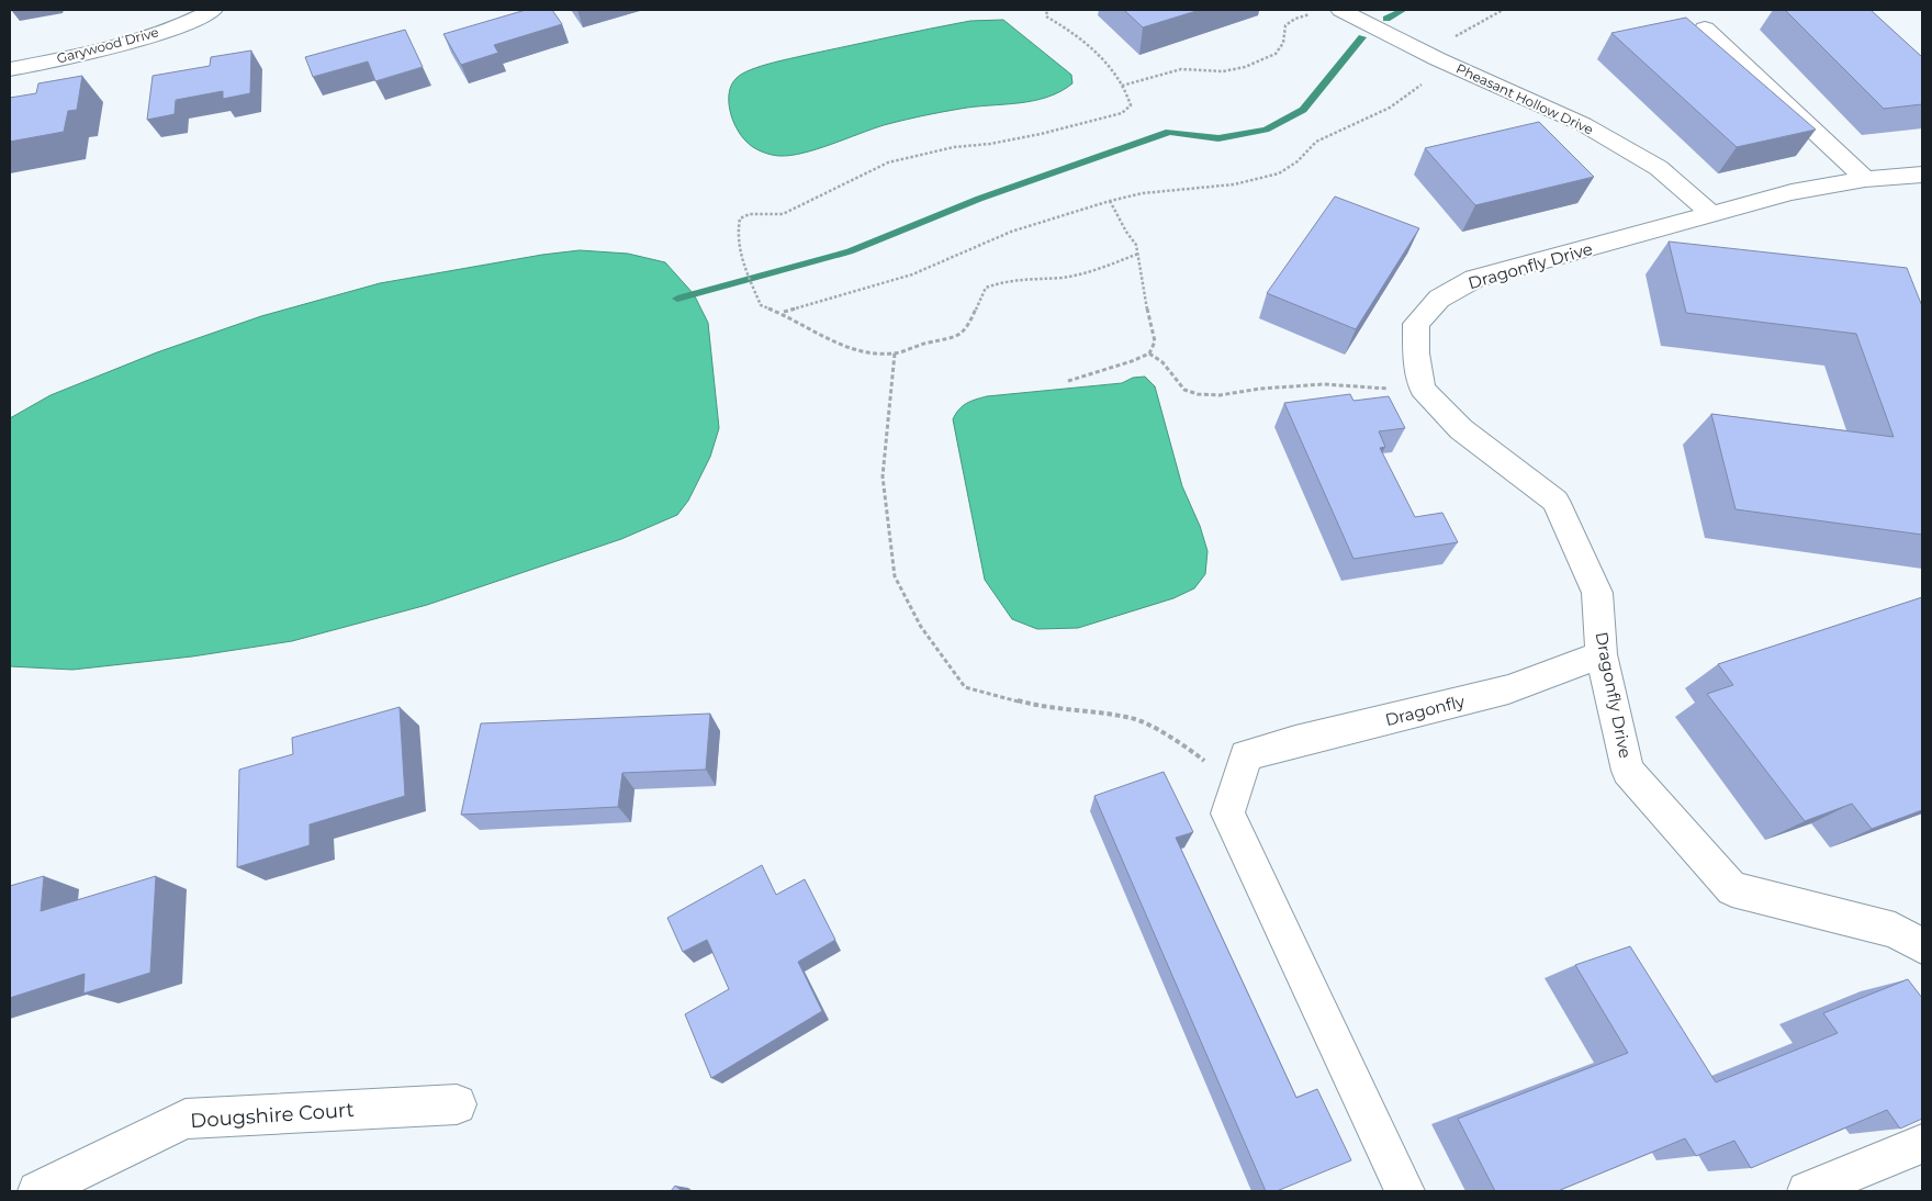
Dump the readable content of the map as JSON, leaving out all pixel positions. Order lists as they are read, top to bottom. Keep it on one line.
{"streets":{"street":["Garywood Drive","Pheasant Hollow Drive","Dragonfly Drive","Dragonfly","Dougshire Court"]},"crossings":[["Pheasant Hollow Drive","Dragonfly Drive"],["Dragonfly Drive","Dragonfly"]]}
